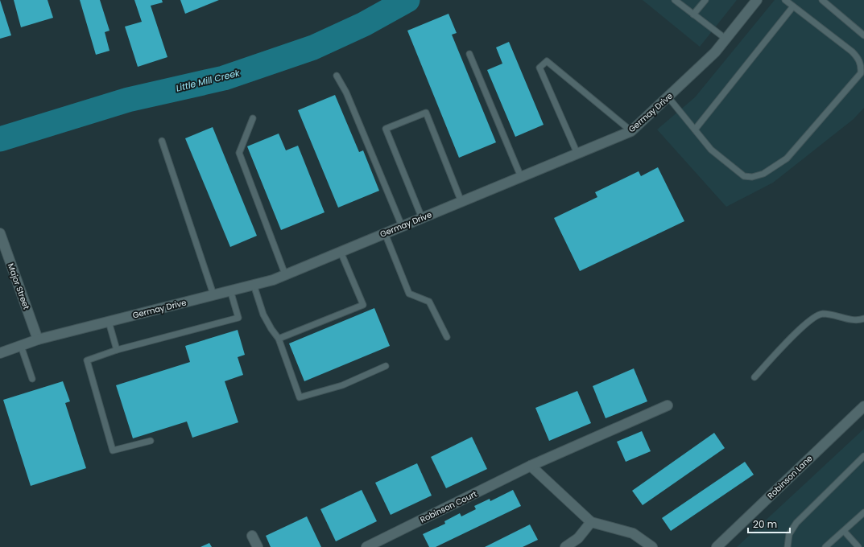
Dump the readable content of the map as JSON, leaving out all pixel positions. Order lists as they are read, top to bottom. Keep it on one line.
{"streets":{"street":["Germay Drive","Major Street","Robinson Lane","Robinson Court"]},"crossings":[["Germay Drive","Major Street"]],"water":["Little Mill Creek"],"scale_bar":"20 m"}
